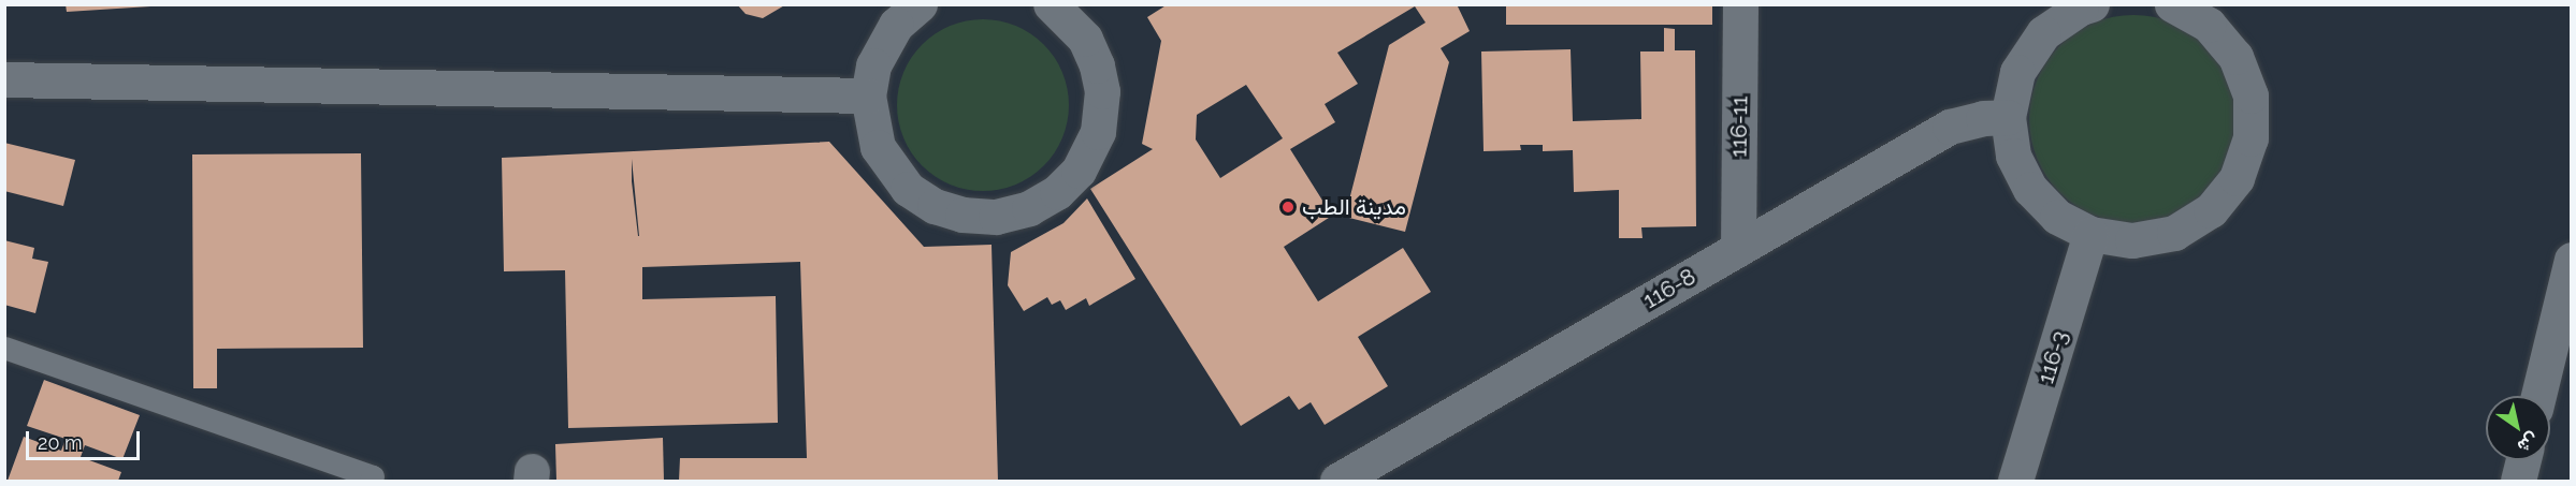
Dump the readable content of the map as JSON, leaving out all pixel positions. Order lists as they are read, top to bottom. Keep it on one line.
{"streets":{"street":["116-11","116-8","116-3"]},"crossings":[["116-11","116-8"]],"places":["مدينة الطب"],"scale_bar":"20 m","north":"bottom right"}
